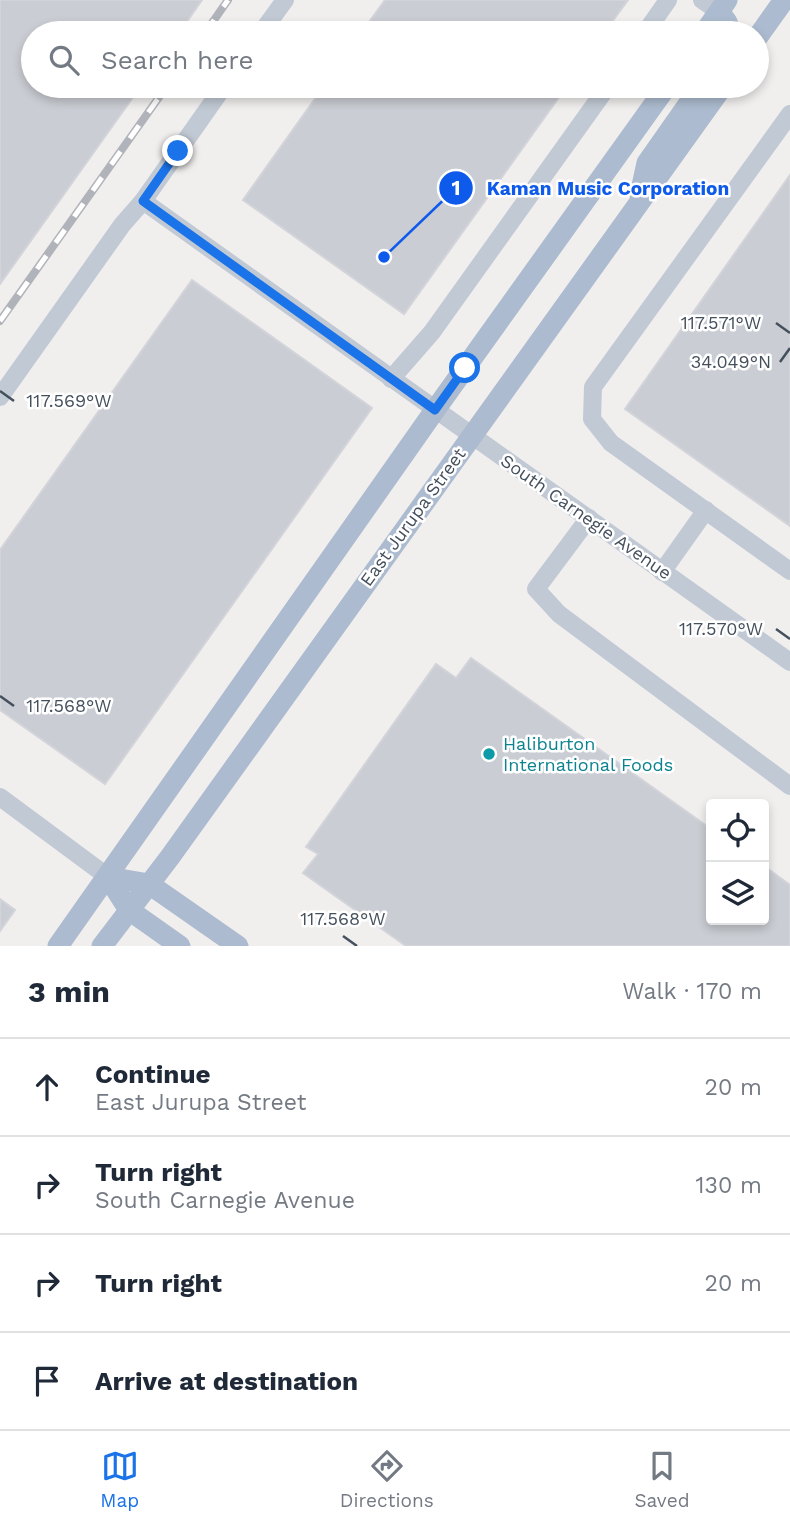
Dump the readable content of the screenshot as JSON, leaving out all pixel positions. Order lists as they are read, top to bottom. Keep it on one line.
{"streets":{"main road":["East Jurupa Street"],"street":["South Carnegie Avenue"]},"crossings":[["East Jurupa Street","South Carnegie Avenue"]],"places":["Kaman Music Corporation","Haliburton International Foods"],"page":{"search":"Search here","heading":["3 min","Walk · 170 m"],"list":[["Continue","East Jurupa Street","20 m"],["Turn right","South Carnegie Avenue","130 m"],["Turn right","20 m"],"Arrive at destination"],"nav":["Map","Directions","Saved"]},"coordinates":["117.571°W","34.049°N","117.569°W","117.570°W","117.568°W"]}
